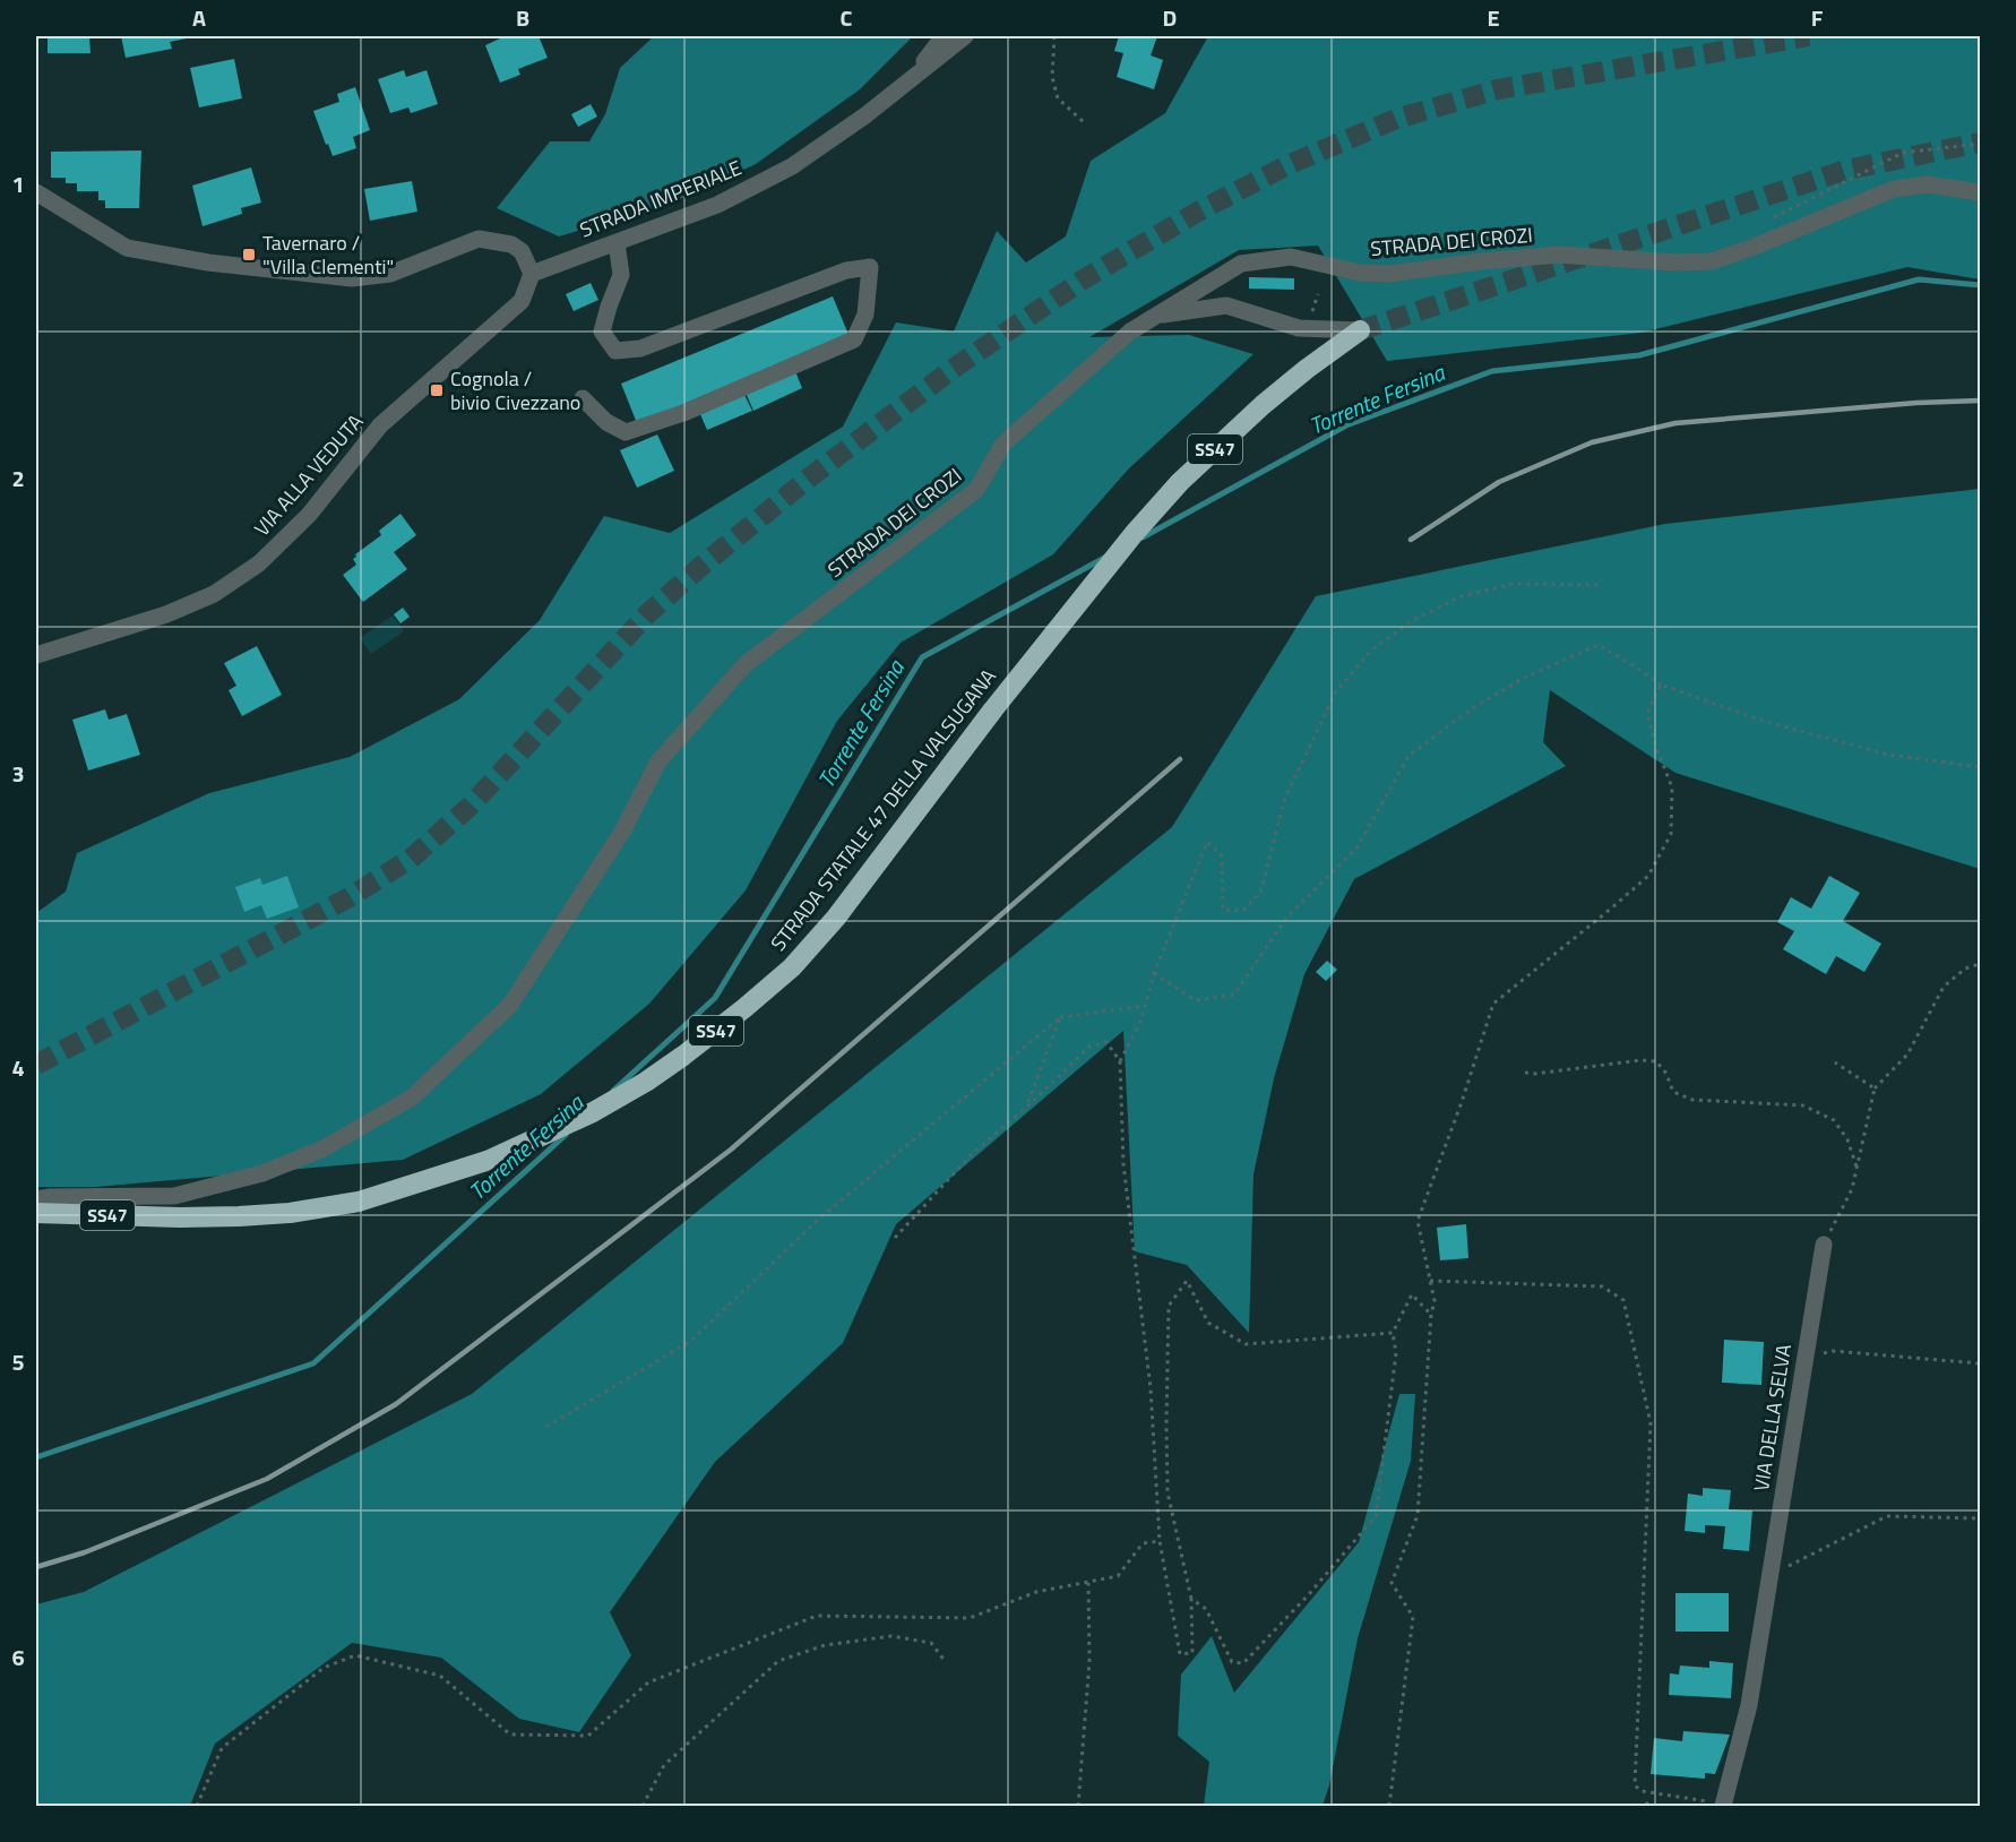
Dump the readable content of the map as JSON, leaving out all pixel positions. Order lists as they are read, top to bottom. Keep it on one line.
{"streets":{"highway":["SS47","STRADA STATALE 47 DELLA VALSUGANA"],"street":["STRADA IMPERIALE","STRADA DEI CROZI","VIA ALLA VEDUTA","VIA DELLA SELVA"]},"crossings":[["STRADA IMPERIALE","VIA ALLA VEDUTA"]],"water":["Torrente Fersina"],"places":{"transit":["Tavernaro / \"Villa Clementi\"","Cognola / bivio Civezzano"]},"grid":{"columns":["A","B","C","D","E","F"],"rows":["1","2","3","4","5","6"]}}
